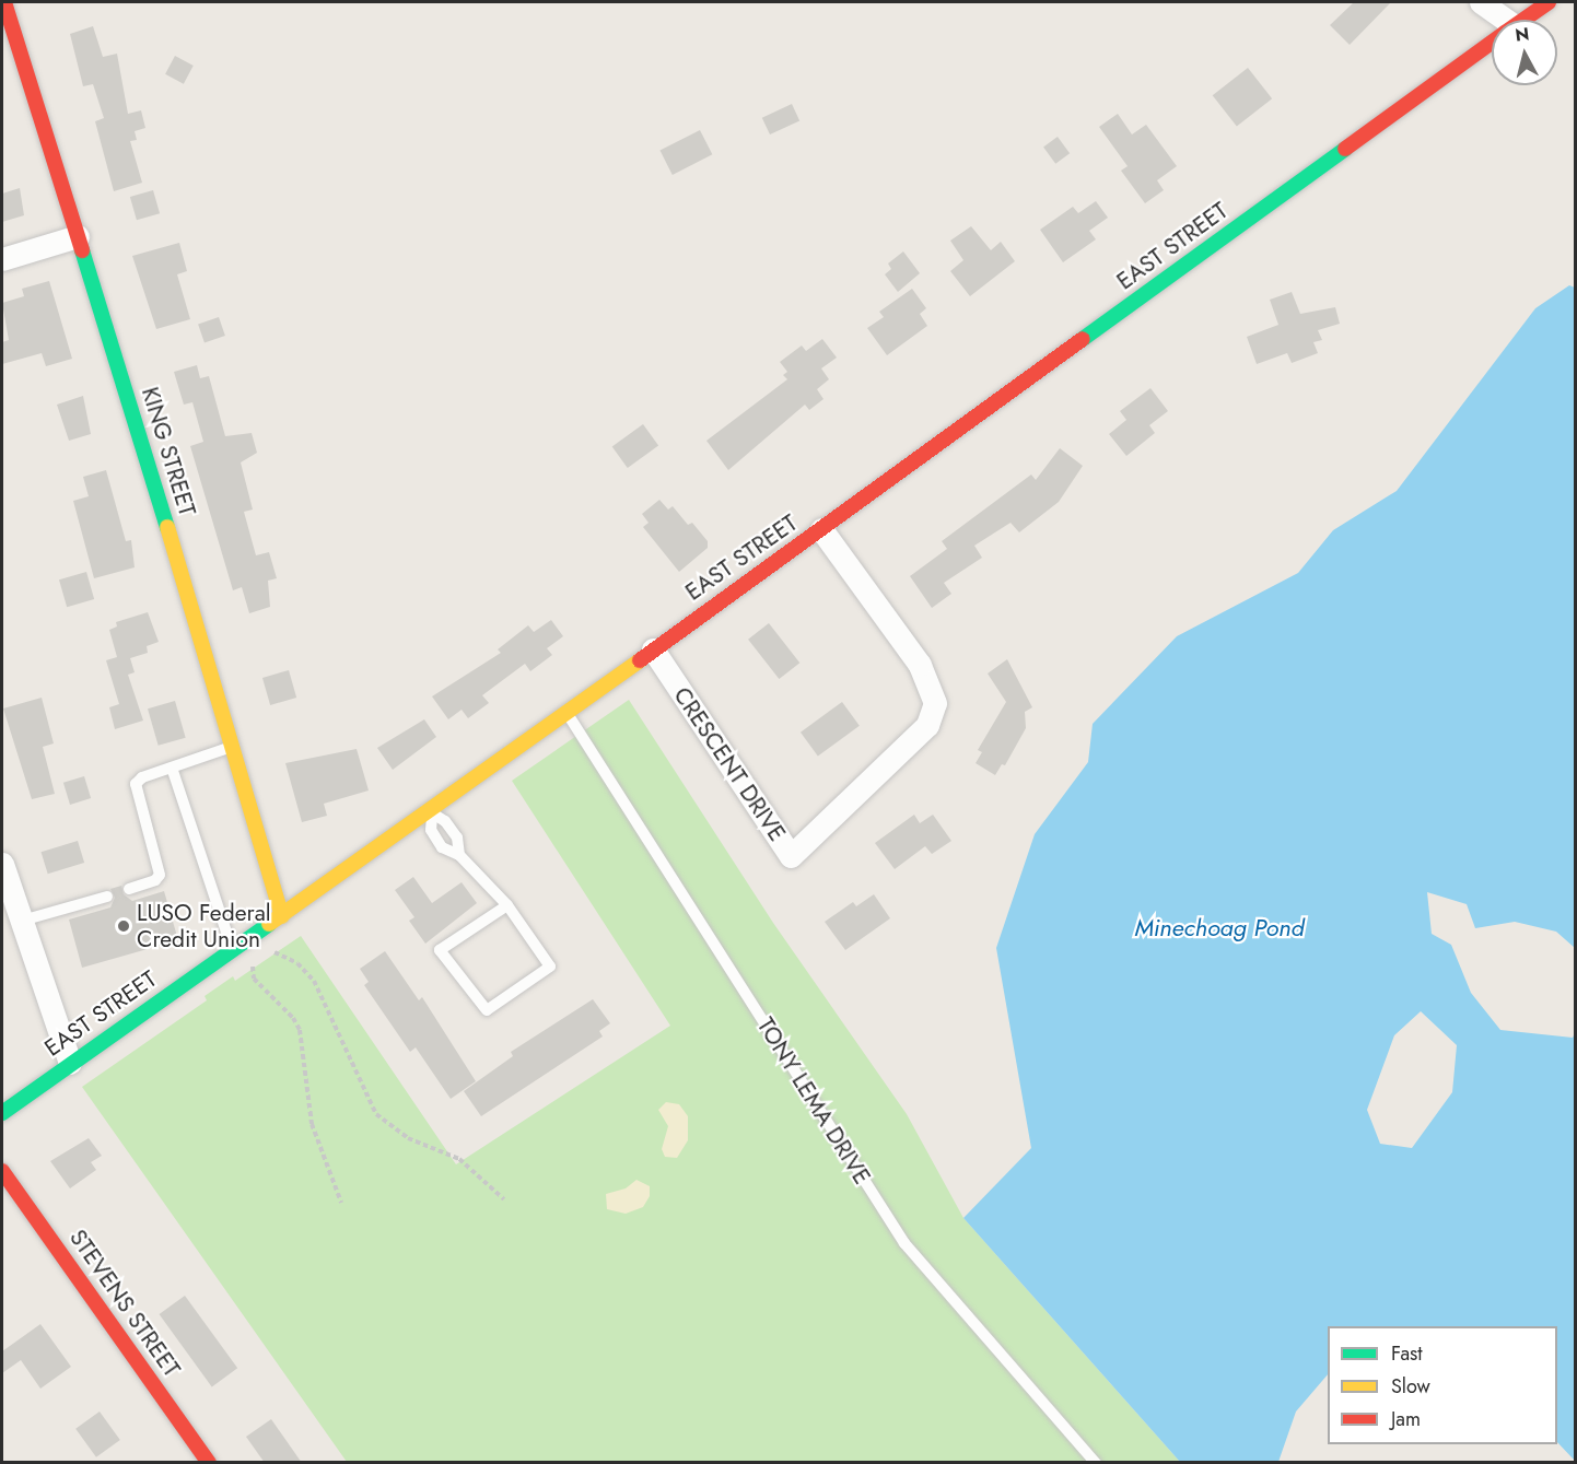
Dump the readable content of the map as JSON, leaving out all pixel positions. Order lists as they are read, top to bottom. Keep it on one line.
{"streets":{"main road":["EAST STREET","KING STREET","STEVENS STREET"],"street":["CRESCENT DRIVE"],"lane":["TONY LEMA DRIVE"]},"crossings":[["EAST STREET","KING STREET"],["EAST STREET","CRESCENT DRIVE"],["EAST STREET","TONY LEMA DRIVE"]],"water":["Minechoag Pond"],"places":["LUSO Federal Credit Union"],"legend":["Fast","Slow","Jam"],"north":"top"}
